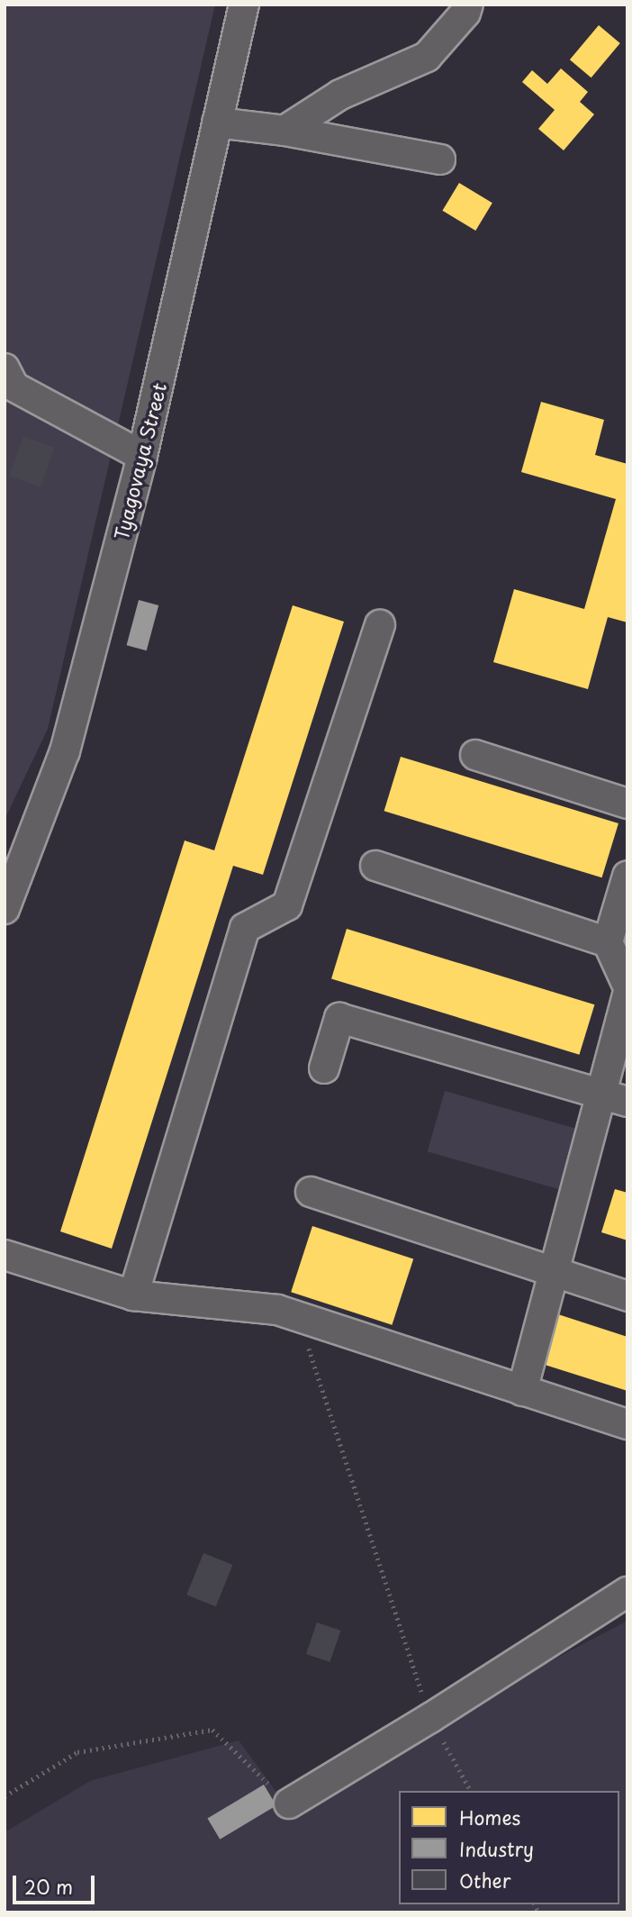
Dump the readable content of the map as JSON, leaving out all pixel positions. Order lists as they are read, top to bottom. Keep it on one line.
{"streets":{"street":["Tyagovaya Street"]},"legend":["Homes","Industry","Other"],"scale_bar":"20 m"}
